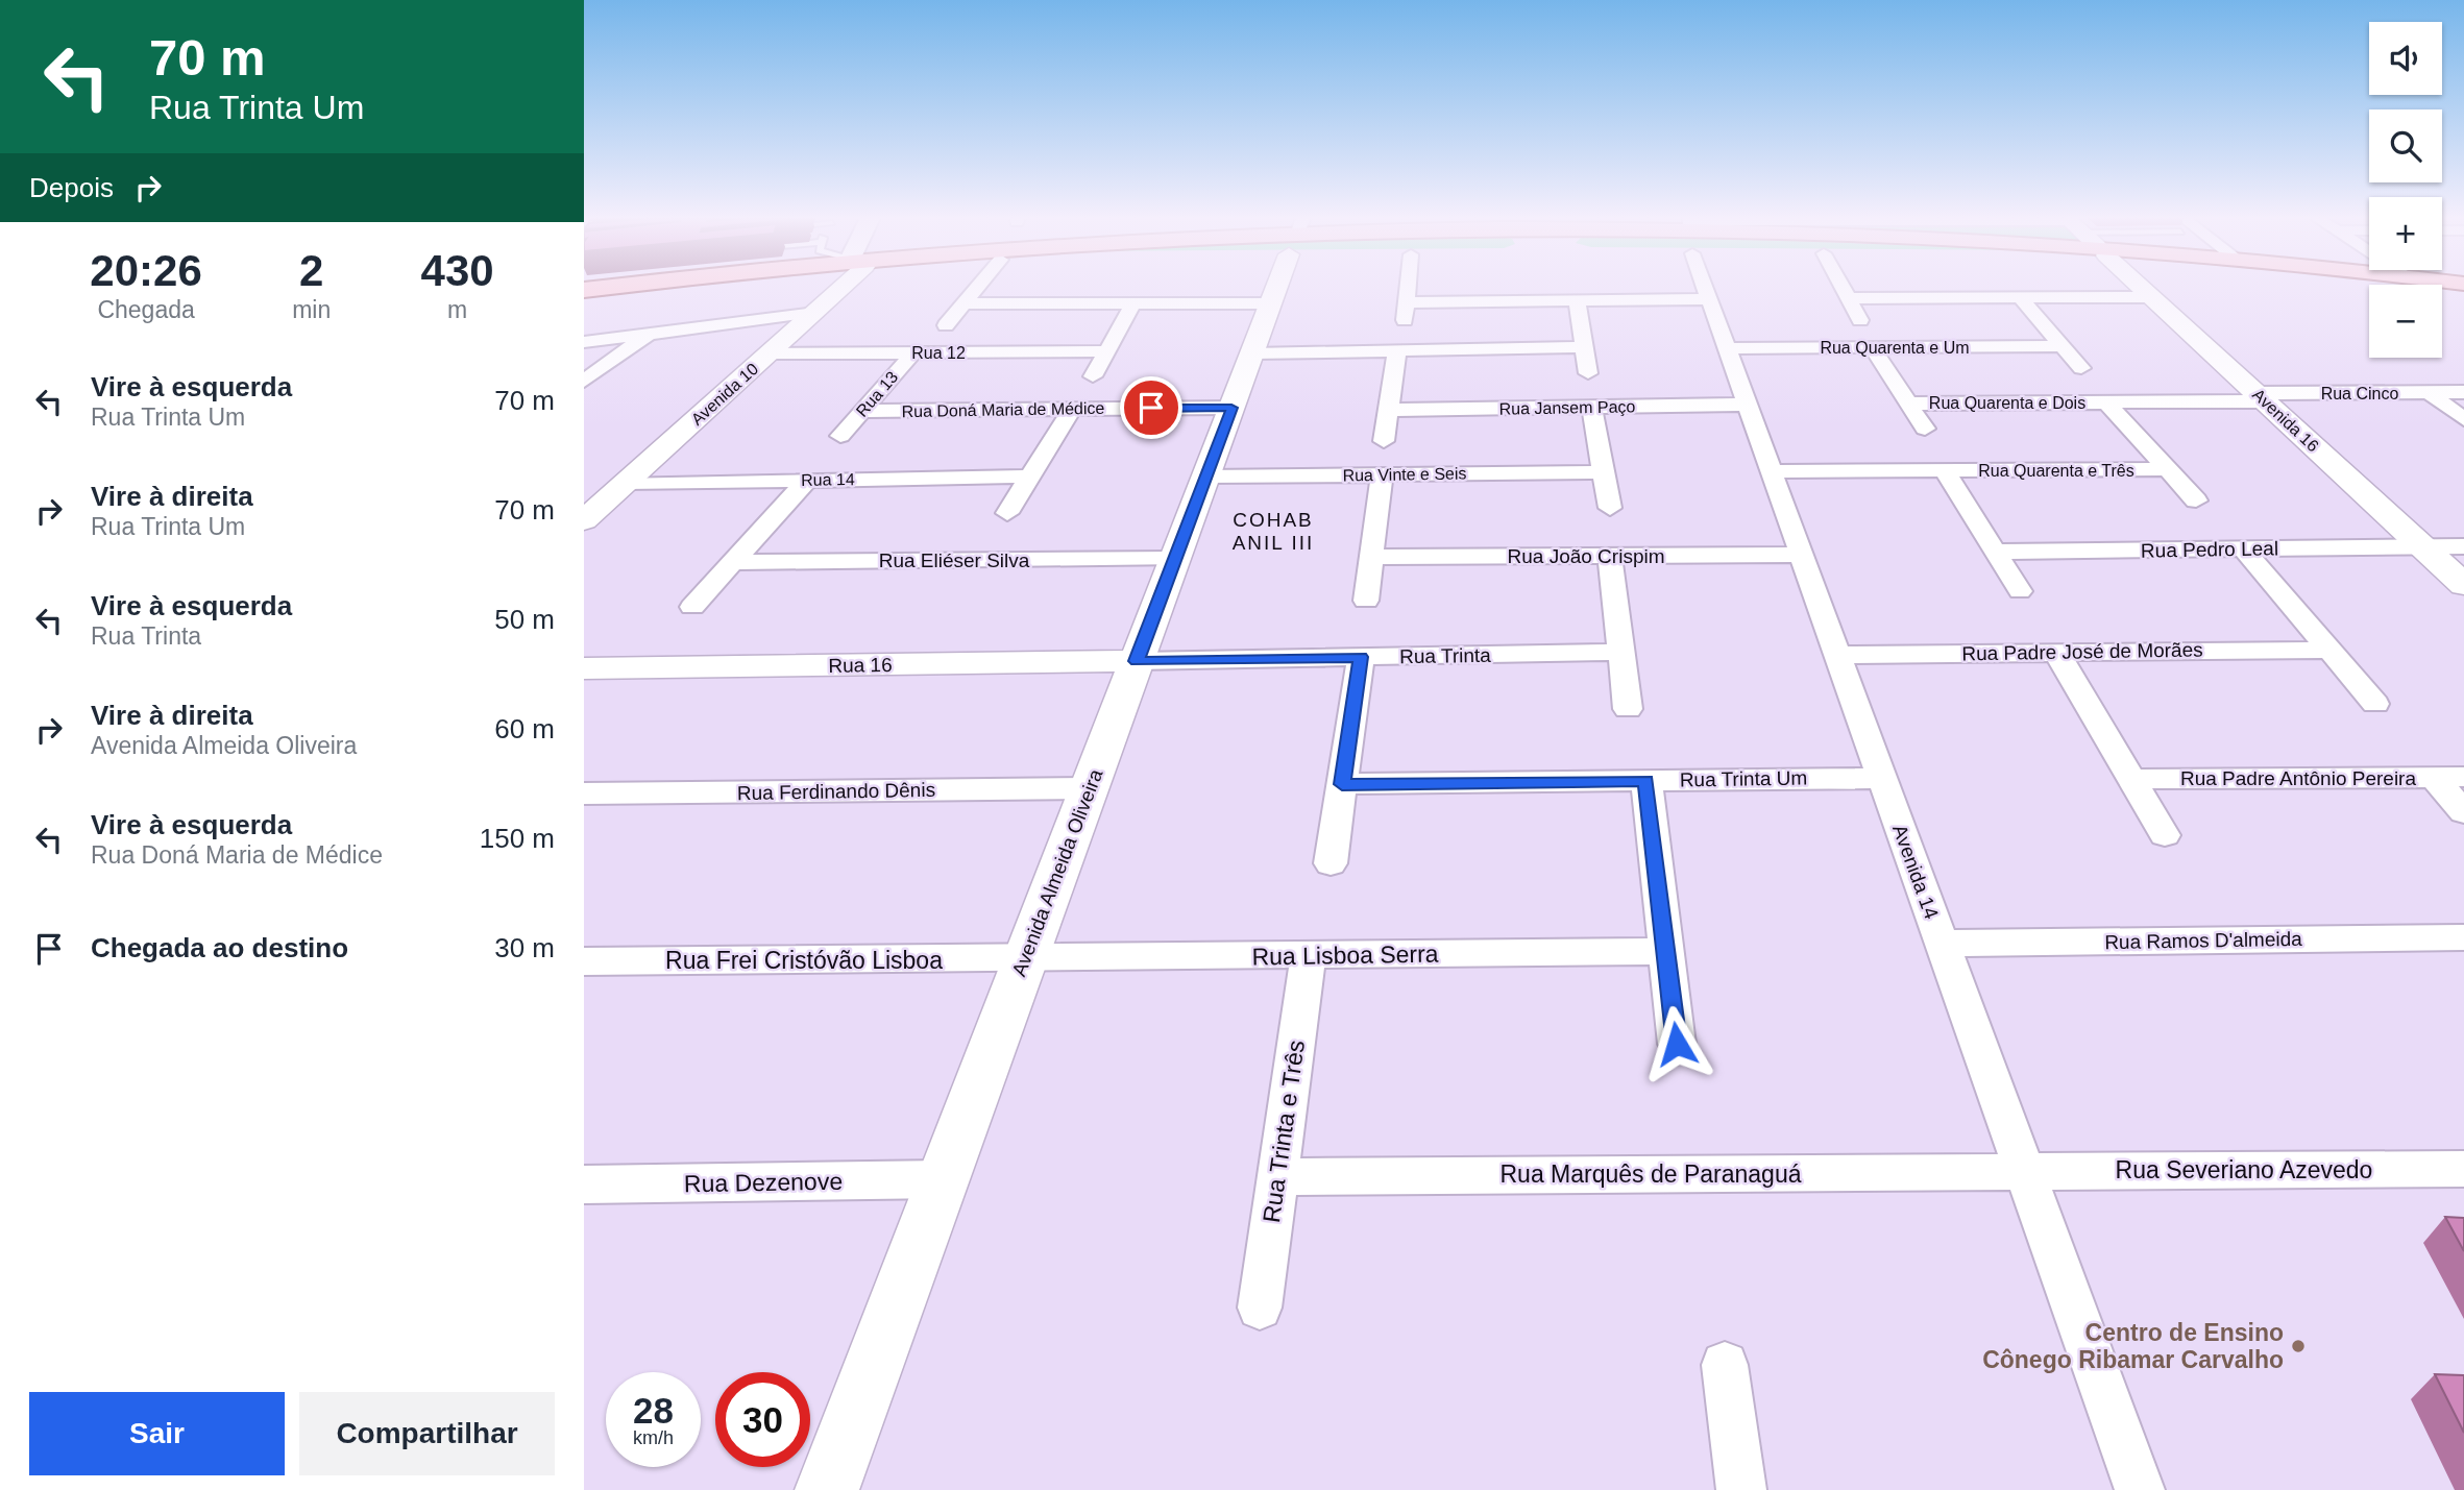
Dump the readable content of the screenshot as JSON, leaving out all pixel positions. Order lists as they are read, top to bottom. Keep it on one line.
{"streets":{"street":["Rua Quarenta e Um","Rua 12","Rua Cinco","Avenida 10","Rua 13","Rua Quarenta e Dois","Rua Jansem Paço","Rua Doná Maria de Médice","Avenida 16","Rua Quarenta e Três","Rua Vinte e Seis","Rua 14","Rua Pedro Leal","Rua João Crispim","Rua Eliéser Silva","Rua Padre José de Morães","Rua Trinta","Rua 16","Rua Padre Antônio Pereira","Rua Trinta Um","Rua Ferdinando Dênis","Avenida 14","Avenida Almeida Oliveira","Rua Ramos D'almeida","Rua Lisboa Serra","Rua Frei Cristóvão Lisboa","Rua Trinta e Três","Rua Severiano Azevedo","Rua Marquês de Paranaguá","Rua Dezenove"]},"crossings":[["Rua Quarenta e Um","Avenida 14"],["Rua 12","Avenida 10"],["Rua 12","Rua 13"],["Rua Cinco","Rua Quarenta e Dois"],["Rua Cinco","Avenida 16"],["Avenida 10","Rua 14"],["Rua 13","Rua Doná Maria de Médice"],["Rua Quarenta e Dois","Avenida 16"],["Rua Quarenta e Dois","Rua Quarenta e Três"],["Rua Jansem Paço","Avenida 14"],["Rua Doná Maria de Médice","Avenida Almeida Oliveira"],["Avenida 16","Rua Pedro Leal"],["Rua Quarenta e Três","Rua Pedro Leal"],["Rua Quarenta e Três","Avenida 14"],["Rua Vinte e Seis","Avenida Almeida Oliveira"],["Rua João Crispim","Avenida 14"],["Rua Eliéser Silva","Avenida Almeida Oliveira"],["Rua Padre José de Morães","Avenida 14"],["Rua Trinta","Rua 16"],["Rua Trinta","Avenida Almeida Oliveira"],["Rua 16","Avenida Almeida Oliveira"],["Rua Trinta Um","Avenida 14"],["Rua Ferdinando Dênis","Avenida Almeida Oliveira"],["Avenida 14","Rua Ramos D'almeida"],["Avenida 14","Rua Severiano Azevedo"],["Avenida 14","Rua Marquês de Paranaguá"],["Avenida Almeida Oliveira","Rua Lisboa Serra"],["Avenida Almeida Oliveira","Rua Frei Cristóvão Lisboa"],["Avenida Almeida Oliveira","Rua Dezenove"],["Rua Lisboa Serra","Rua Frei Cristóvão Lisboa"],["Rua Lisboa Serra","Rua Trinta e Três"],["Rua Trinta e Três","Rua Marquês de Paranaguá"],["Rua Severiano Azevedo","Rua Marquês de Paranaguá"]],"districts":["COHAB ANIL III"],"places":["Centro de Ensino Cônego Ribamar Carvalho"],"page":{"turn":["70 m","Rua Trinta Um"],"map_buttons":["+","−"],"then":"Depois","eta":["20:26","Chegada","2","min","430","m"],"list":[{"name":"Vire à esquerda","note":"Rua Trinta Um","value":"70 m"},{"name":"Vire à direita","note":"Rua Trinta Um","value":"70 m"},{"name":"Vire à esquerda","note":"Rua Trinta","value":"50 m"},{"name":"Vire à direita","note":"Avenida Almeida Oliveira","value":"60 m"},{"name":"Vire à esquerda","note":"Rua Doná Maria de Médice","value":"150 m"},{"name":"Chegada ao destino","value":"30 m"}],"speed":"28 km/h","limit":"30","buttons":["Sair","Compartilhar"]}}
